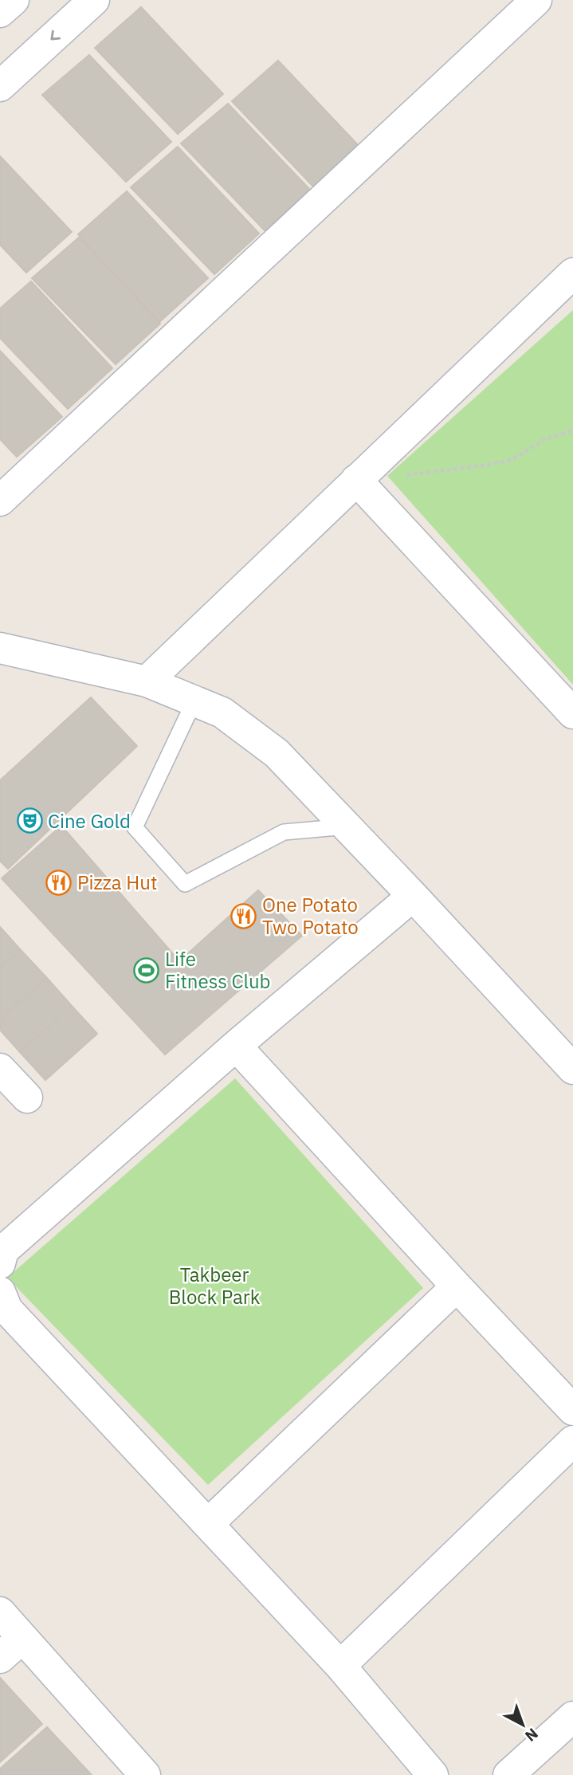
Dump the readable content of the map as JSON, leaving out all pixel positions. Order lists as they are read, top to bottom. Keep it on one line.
{"parks":["Takbeer Block Park"],"places":{"theatre":["Cine Gold"],"restaurant":["Pizza Hut","One Potato Two Potato"],"sports":["Life Fitness Club"]},"north":"bottom right"}
